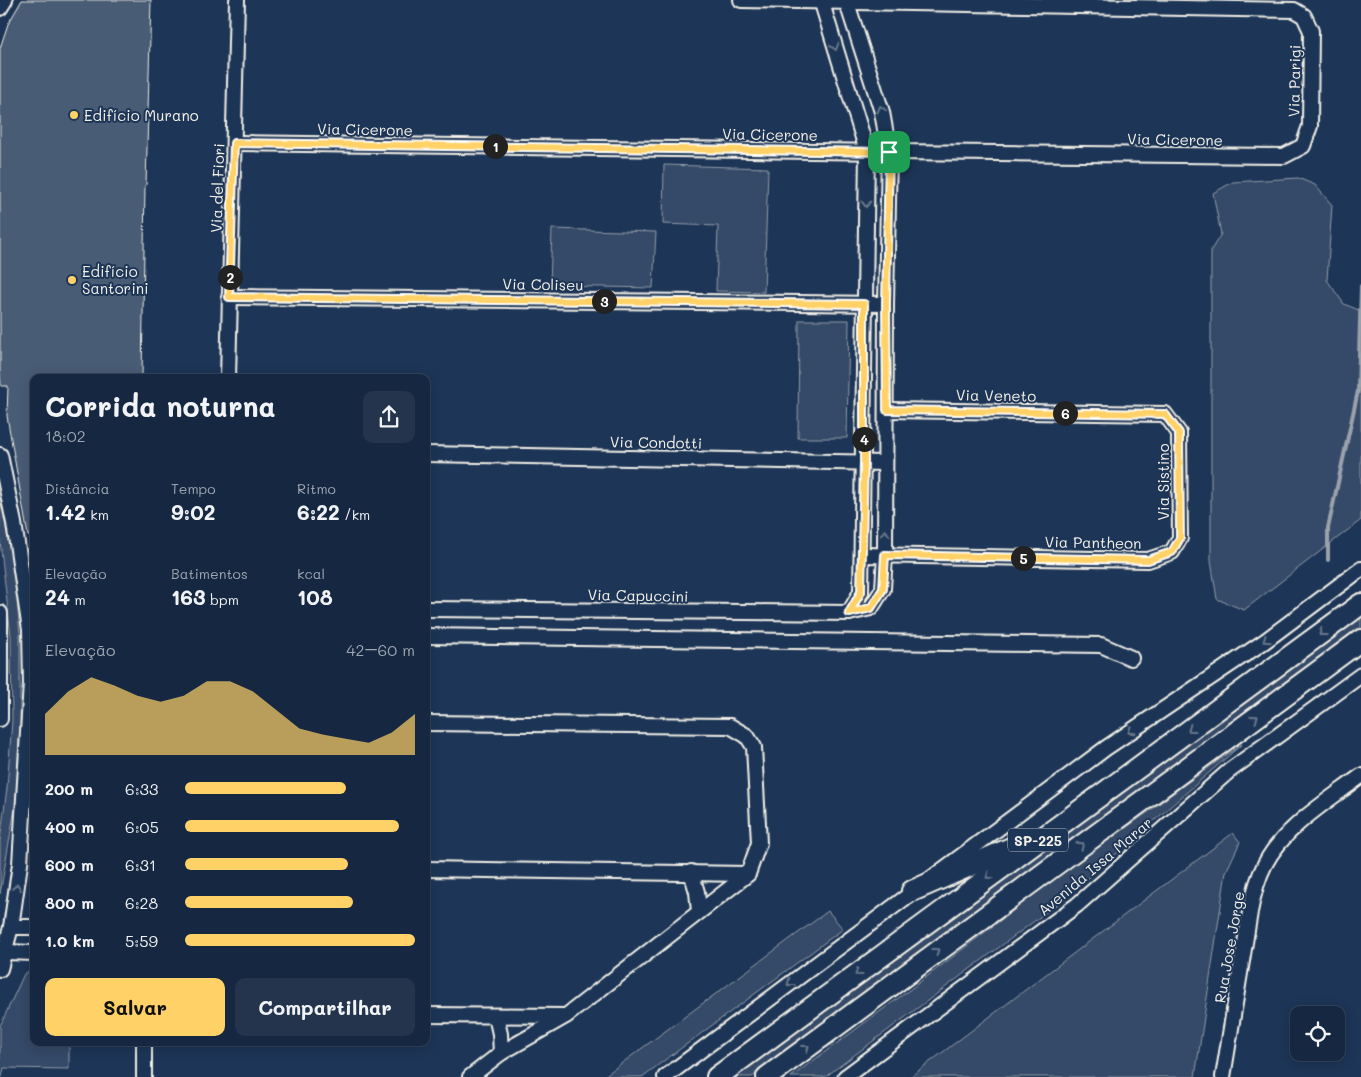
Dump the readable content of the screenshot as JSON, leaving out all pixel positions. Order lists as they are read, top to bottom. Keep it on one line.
{"streets":{"highway":["SP-225"],"street":["Via Parigi","Via Cicerone","Via del Fiori","Via Coliseu","Via Veneto","Via Condotti","Via Sistino","Via Pantheon","Via Capuccini","Avenida Issa Marar","Rua Jose Jorge"]},"crossings":[["Via Parigi","Via Cicerone"],["Via Parigi","Via Capuccini"],["Via Cicerone","Via del Fiori"],["Via Cicerone","Via Capuccini"],["Via del Fiori","Via Coliseu"],["Via Coliseu","Via Capuccini"],["Via Veneto","Via Sistino"],["Via Veneto","Via Capuccini"],["Via Condotti","Via Capuccini"],["Via Sistino","Via Pantheon"],["Via Pantheon","Via Capuccini"]],"places":["Edifício Murano","Edifício Santorini"],"page":{"pins":["1","2","3","6","4","5"],"heading":["Corrida noturna","18:02"],"stats":[["Distância","1.42 km"],["Tempo","9:02"],["Ritmo","6:22 /km"],["Elevação","24 m"],["Batimentos","163 bpm"],["kcal","108"]],"chart":["Elevação","42–60 m"],"list":[{"name":"200 m","note":"6:33"},{"name":"400 m","note":"6:05"},{"name":"600 m","note":"6:31"},{"name":"800 m","note":"6:28"},{"name":"1.0 km","note":"5:59"}],"buttons":["Salvar","Compartilhar"]}}
